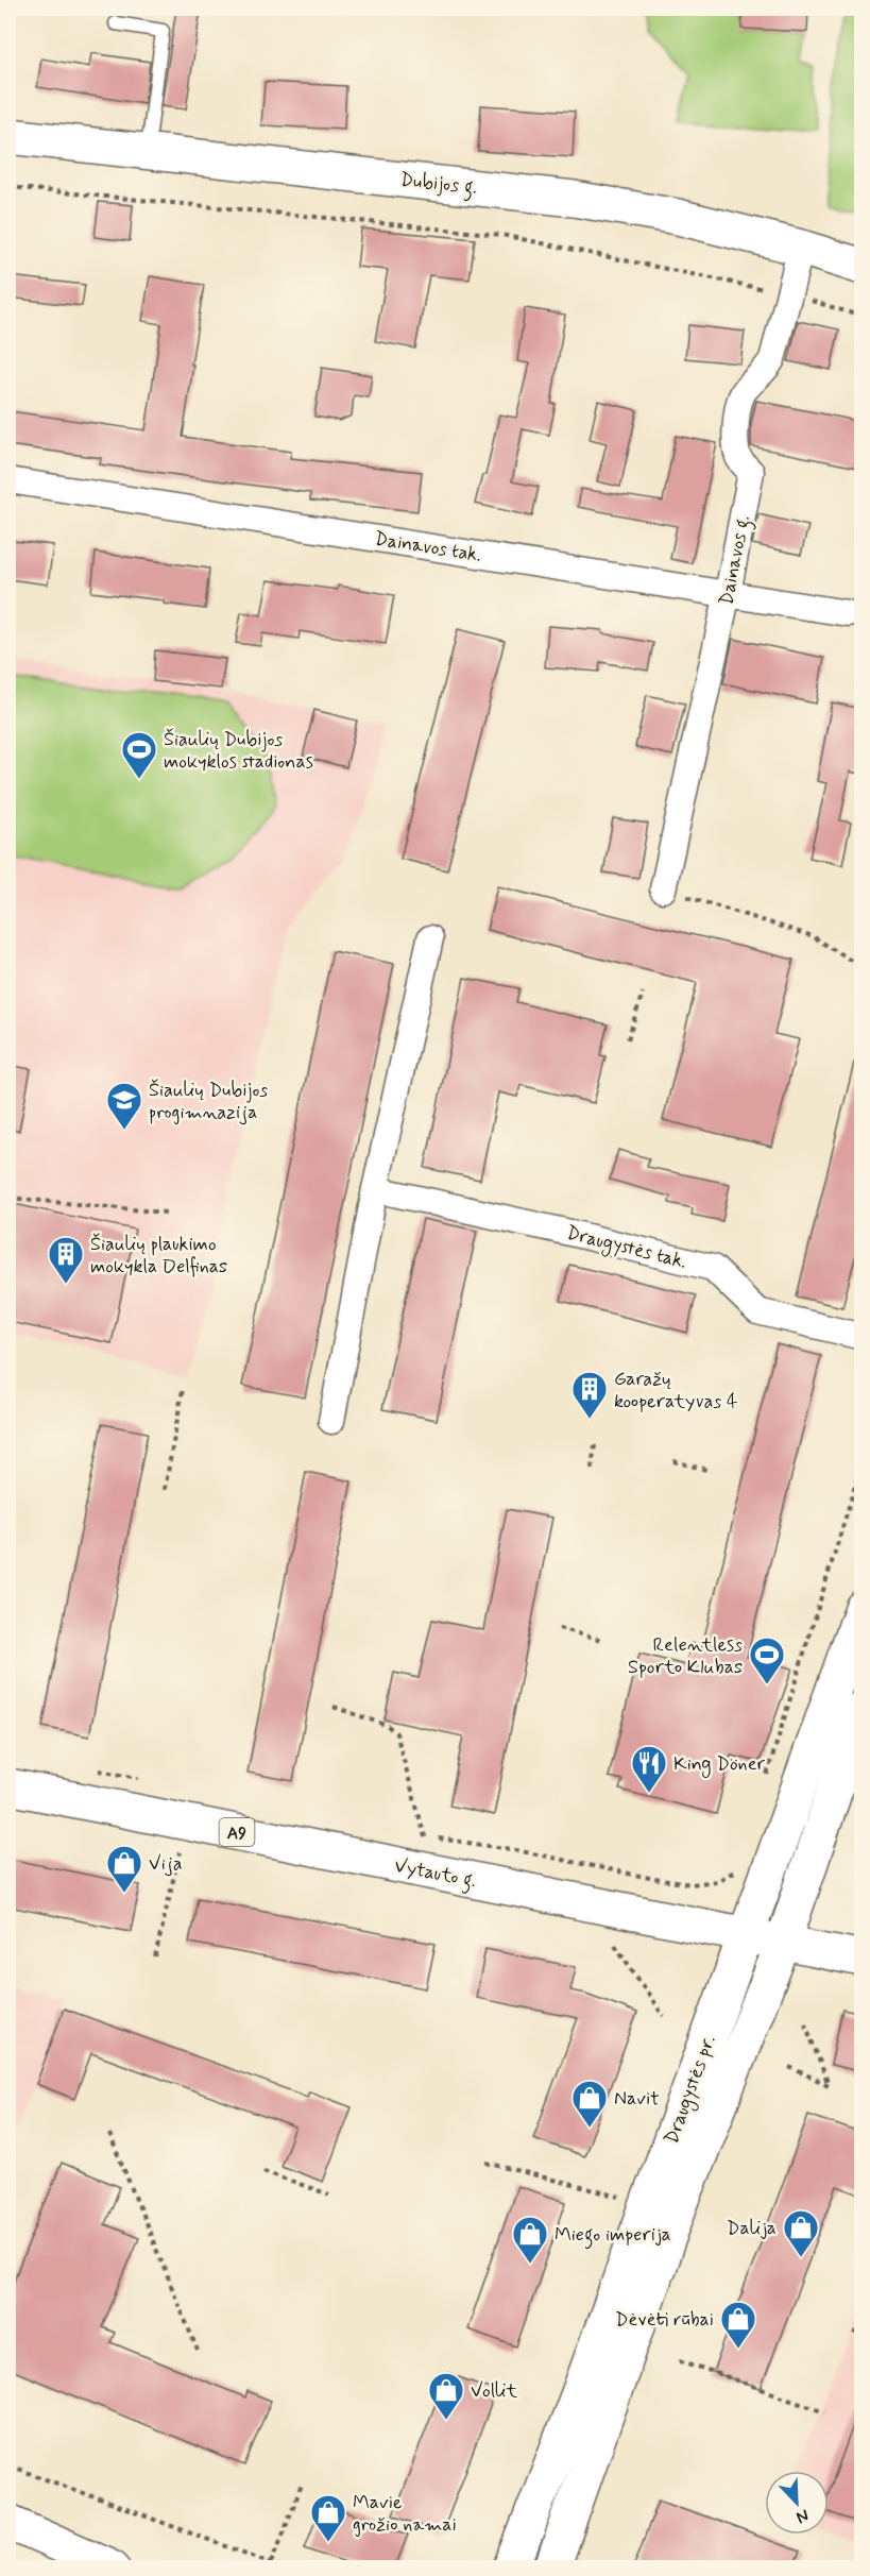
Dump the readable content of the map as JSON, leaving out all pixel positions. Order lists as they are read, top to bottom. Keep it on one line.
{"streets":{"main road":["Dubijos g.","A9","Vytauto g.","Draugystės pr."],"street":["Dainavos tak.","Dainavos g.","Draugystės tak."]},"crossings":[["Dubijos g.","Dainavos g."],["Dainavos tak.","Dainavos g."],["Vytauto g.","Draugystės pr."]],"places":{"sports":["Šiaulių Dubijos mokyklos stadionas","Relentless Sporto Klubas"],"school or university":["Šiaulių Dubijos progimnazija"],"building":["Šiaulių plaukimo mokykla Delfinas","Garažų kooperatyvas 4"],"restaurant":["King Döner"],"shop":["Vija","Navit","Dalija","Miego imperija","Dėvėti rūbai","Vollit","Mavie grožio namai"]},"north":"bottom right"}
